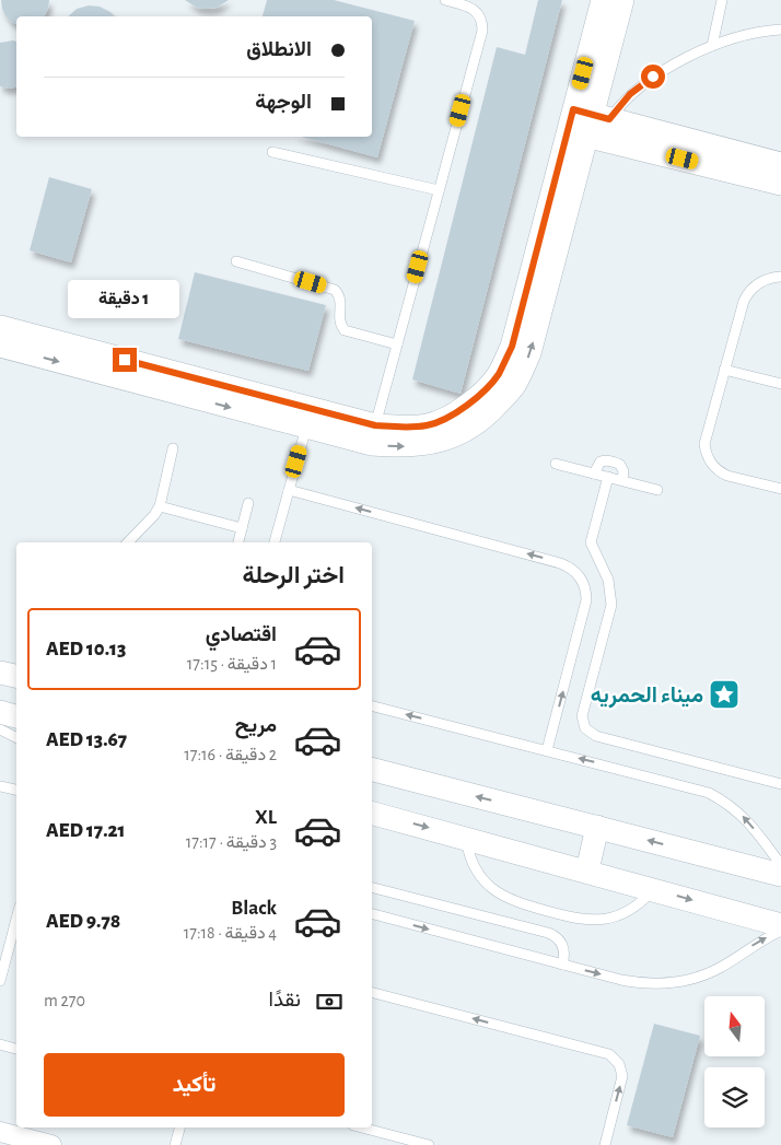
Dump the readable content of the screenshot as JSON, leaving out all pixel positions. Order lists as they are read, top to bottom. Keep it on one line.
{"places":{"place":["ميناء الحمريه"]},"north":"top","page":{"banner":["الانطلاق","الوجهة"],"bubble":"1 دقيقة","heading":"اختر الرحلة","list":[{"name":"اقتصادي","note":"1 دقيقة · 17:15","value":"AED 10.13"},{"name":"مريح","note":"2 دقيقة · 17:16","value":"AED 13.67"},{"name":"XL","note":"3 دقيقة · 17:17","value":"AED 17.21"},{"name":"Black","note":"4 دقيقة · 17:18","value":"AED 9.78"}],"pay":["نقدًا","270 m"],"buttons":"تأكيد"}}
